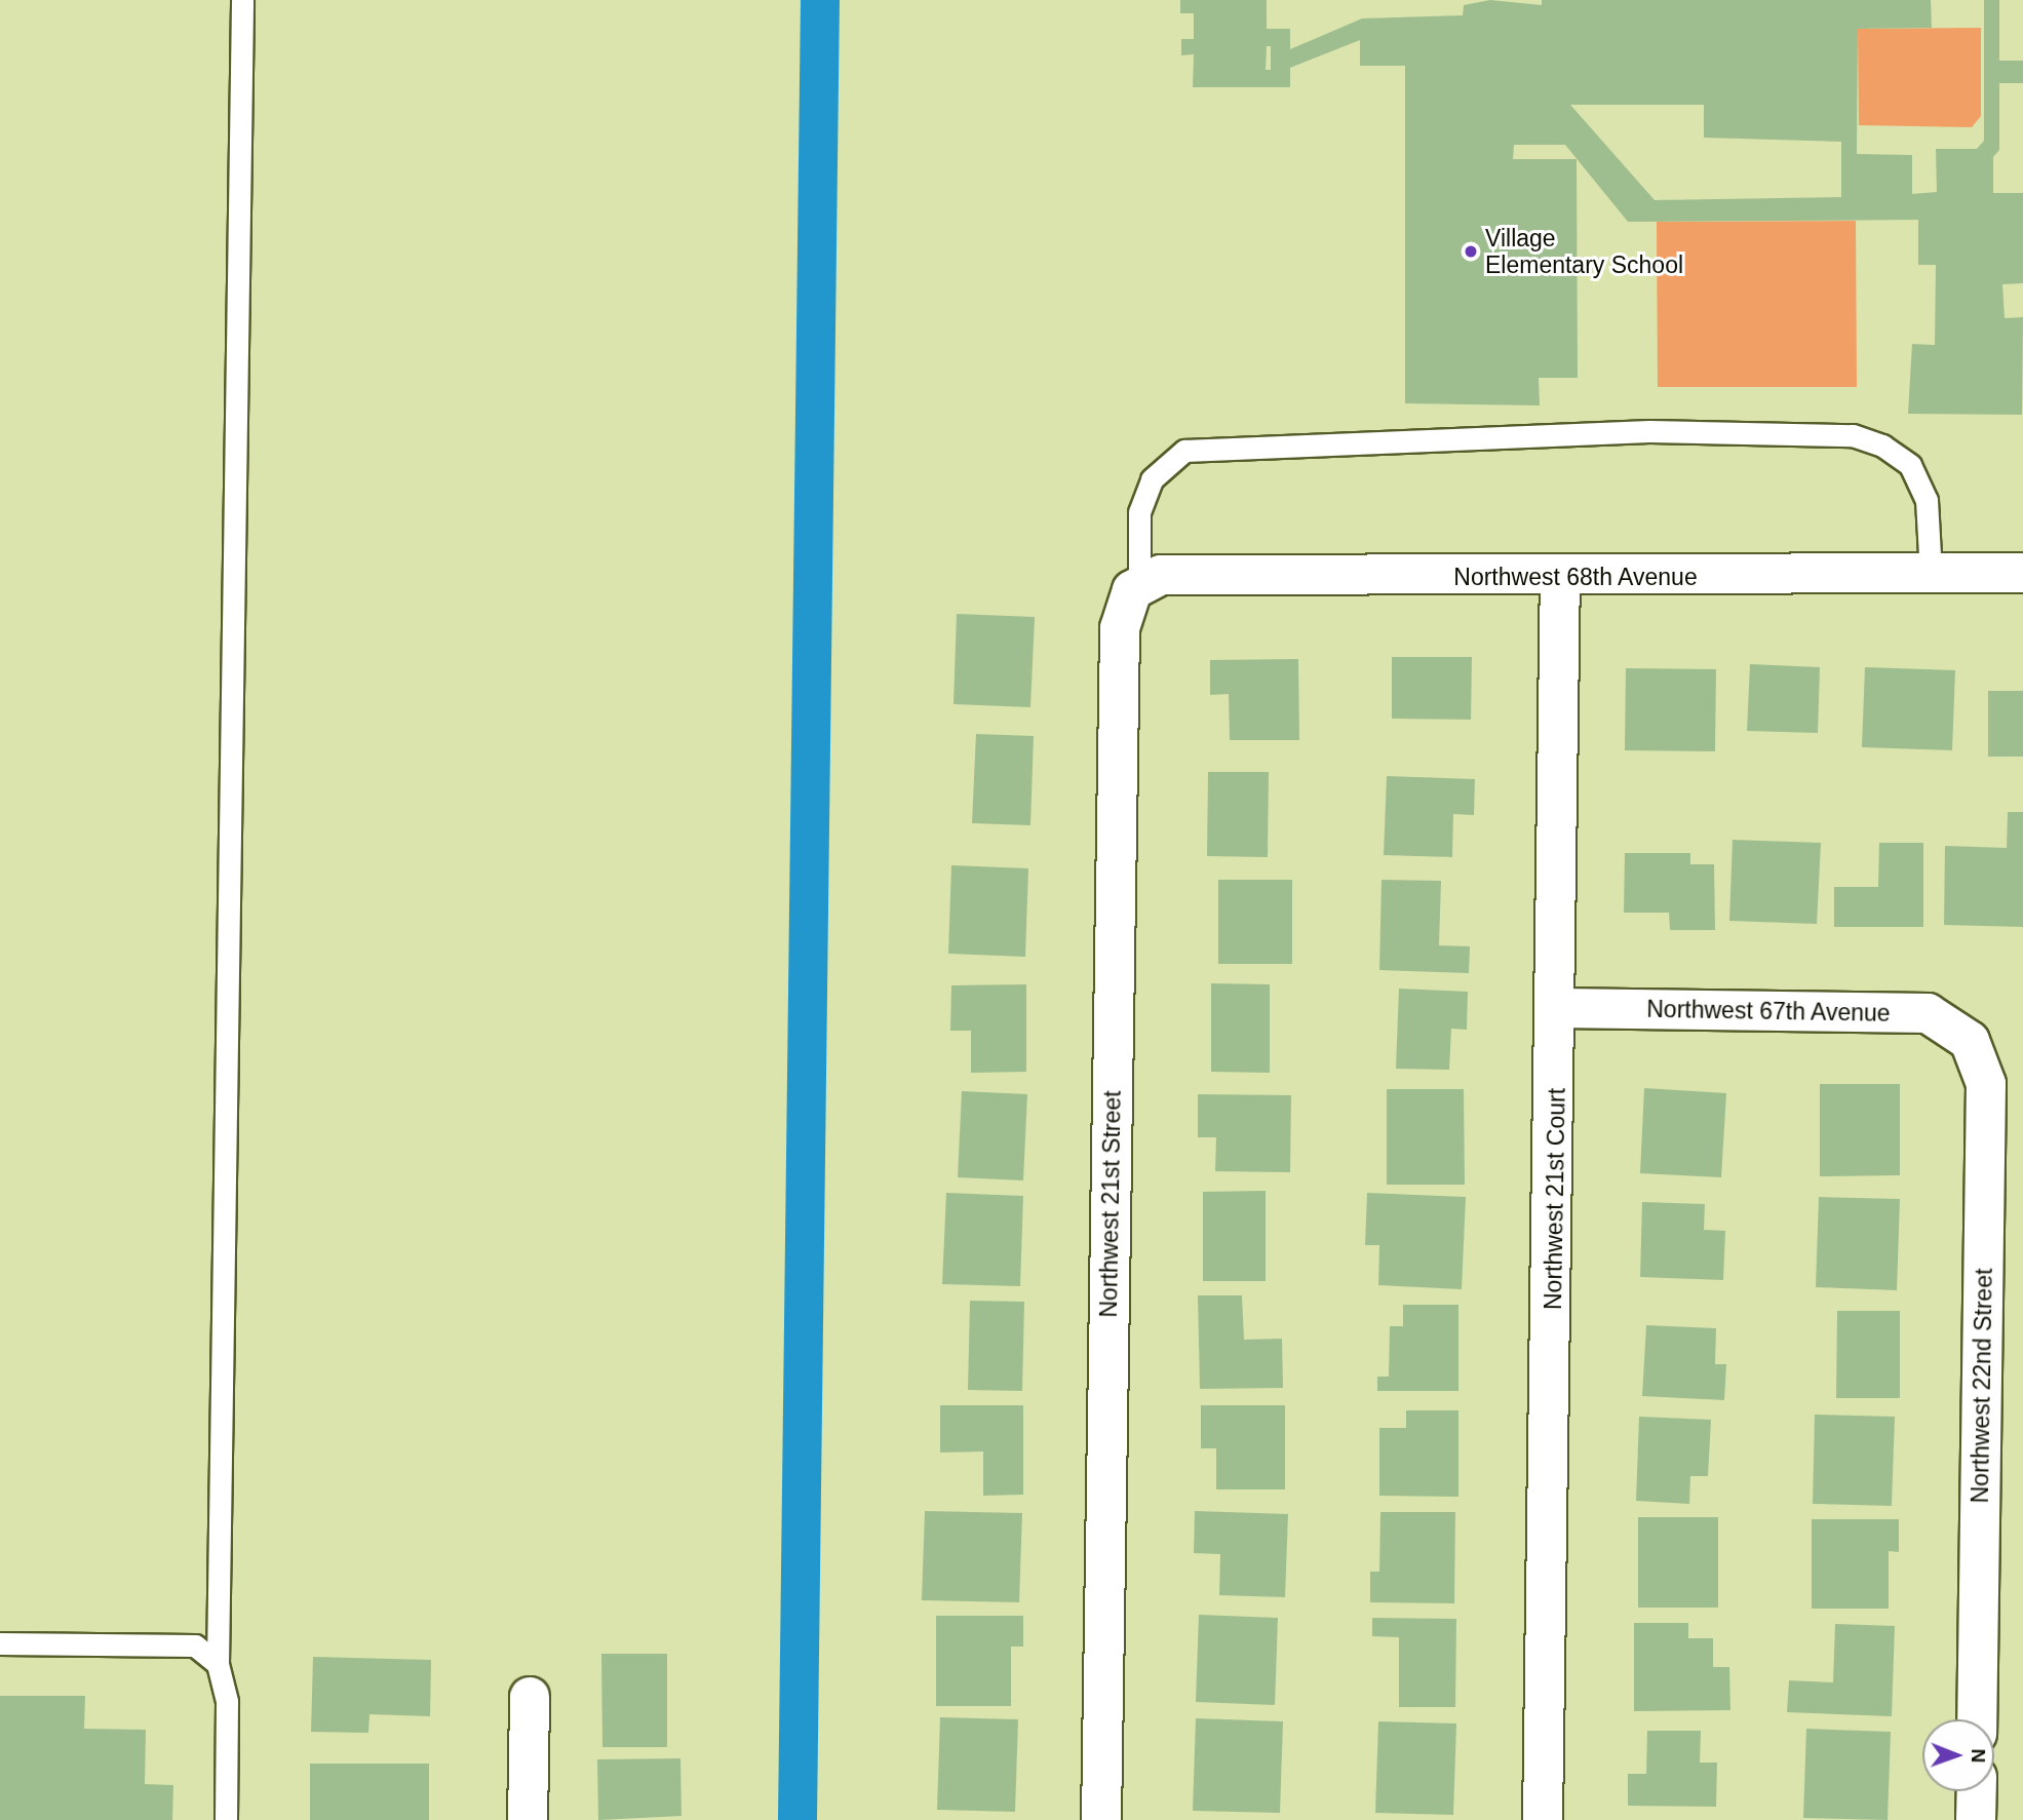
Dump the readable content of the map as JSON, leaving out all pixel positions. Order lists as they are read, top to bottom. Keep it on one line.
{"streets":{"street":["Northwest 68th Avenue","Northwest 67th Avenue","Northwest 21st Court","Northwest 21st Street","Northwest 22nd Street"]},"crossings":[["Northwest 68th Avenue","Northwest 21st Court"],["Northwest 68th Avenue","Northwest 21st Street"],["Northwest 67th Avenue","Northwest 21st Court"],["Northwest 67th Avenue","Northwest 22nd Street"]],"places":["Village Elementary School"],"north":"right"}
